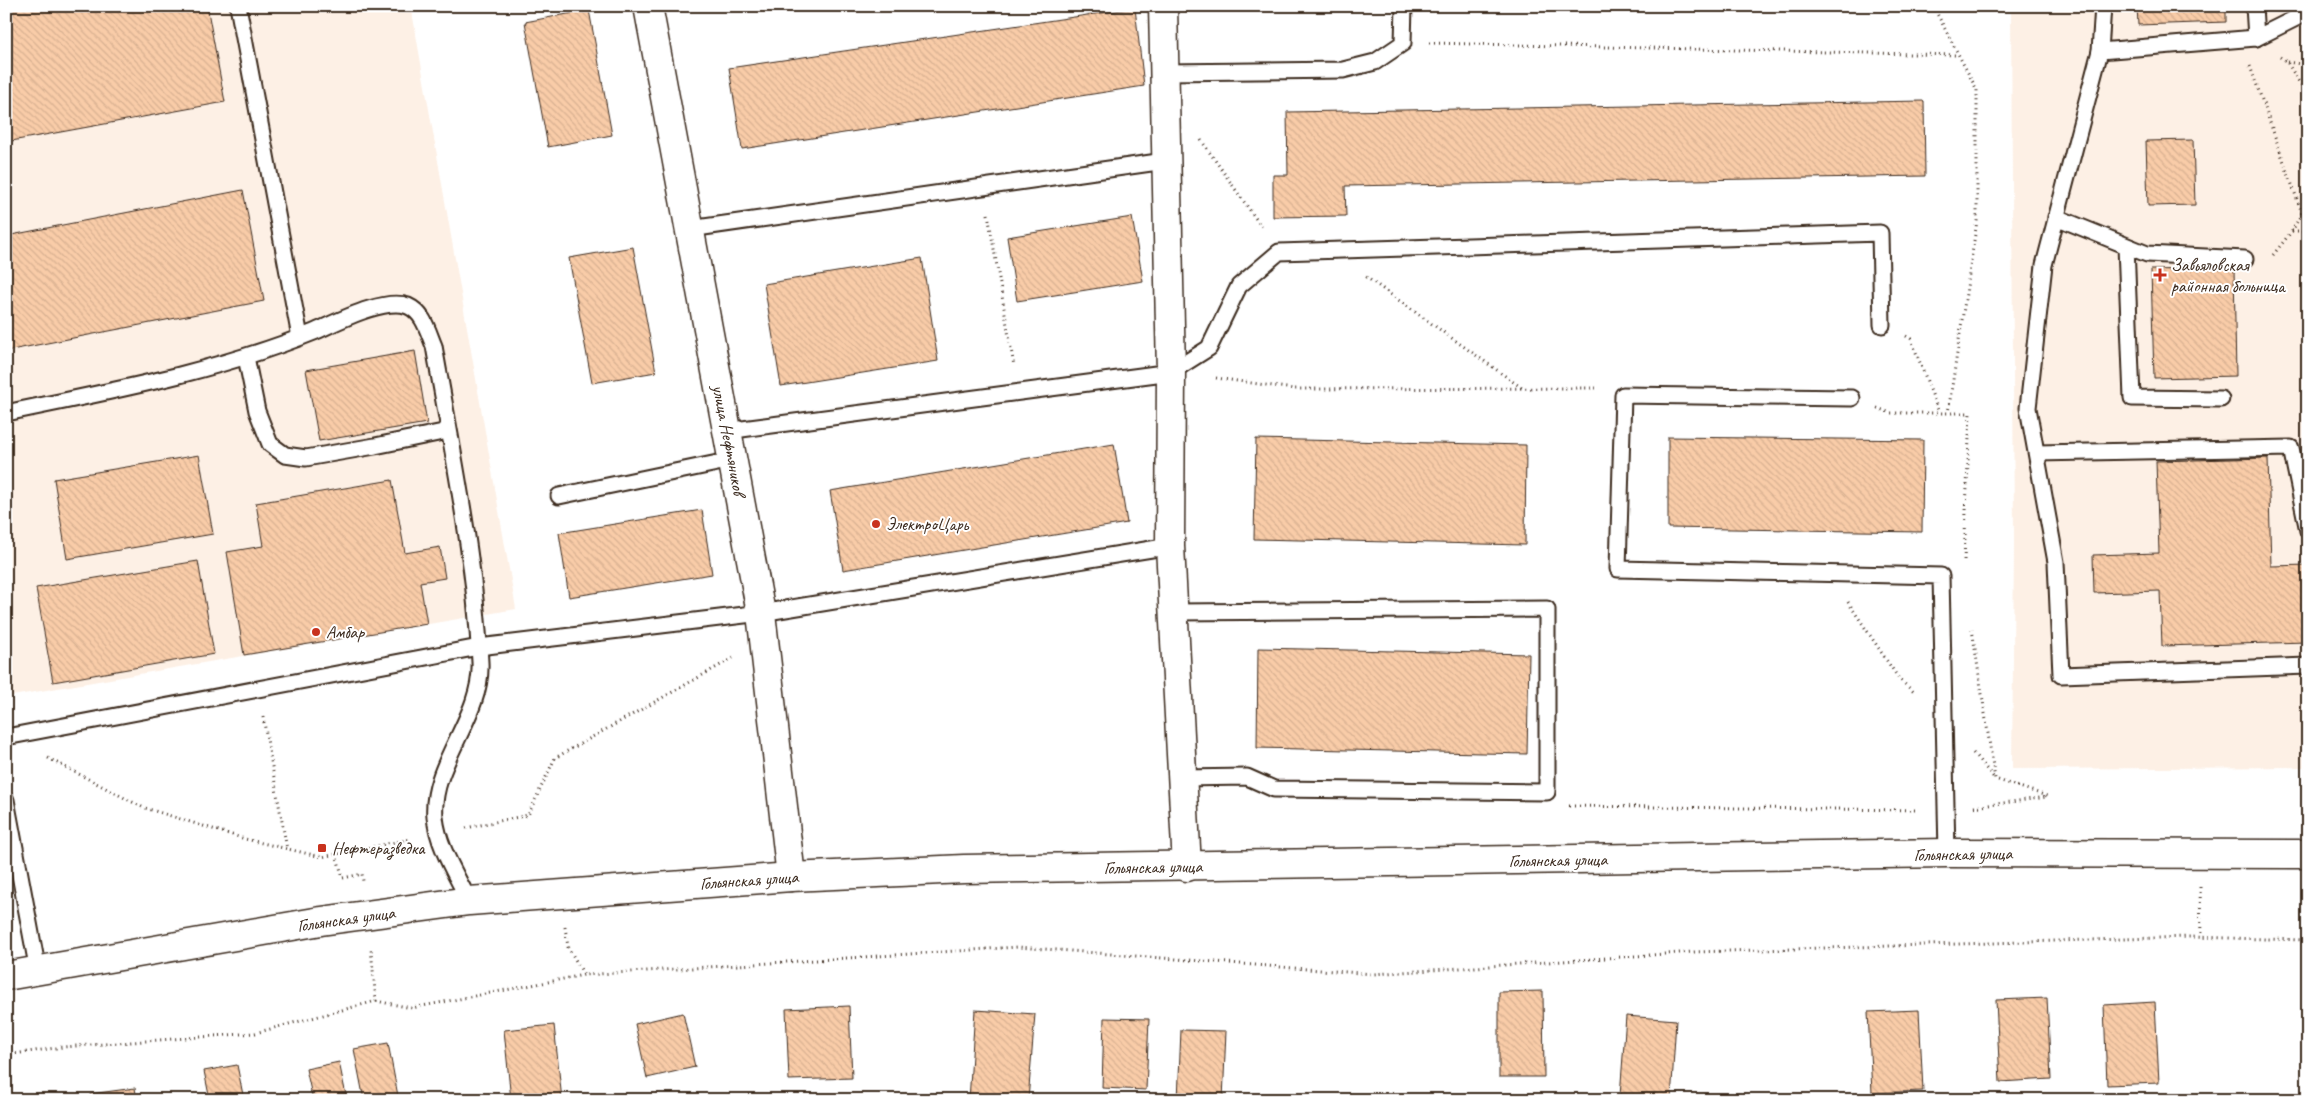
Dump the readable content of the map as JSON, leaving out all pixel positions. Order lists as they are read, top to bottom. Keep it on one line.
{"streets":{"main road":["улица Нефтяников","Гольянская улица"]},"crossings":[["улица Нефтяников","Гольянская улица"]],"places":{"health":["Завьяловская районная больница"],"other":["ЭлектроЦарь","Амбар"],"transit":["Нефтеразведка"]}}
